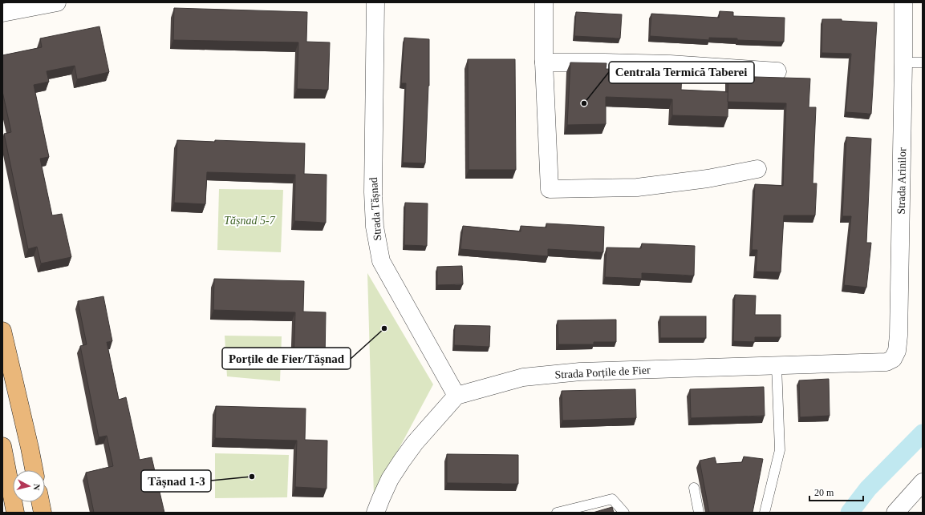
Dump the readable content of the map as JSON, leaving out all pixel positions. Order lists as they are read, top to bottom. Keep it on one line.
{"streets":{"street":["Strada Arinilor","Strada Tășnad","Strada Porțile de Fier"]},"crossings":[["Strada Arinilor","Strada Porțile de Fier"],["Strada Tășnad","Strada Porțile de Fier"]],"parks":["Tășnad 5-7"],"places":["Centrala Termică Taberei","Porțile de Fier/Tășnad","Tășnad 1-3"],"scale_bar":"20 m","north":"right"}
